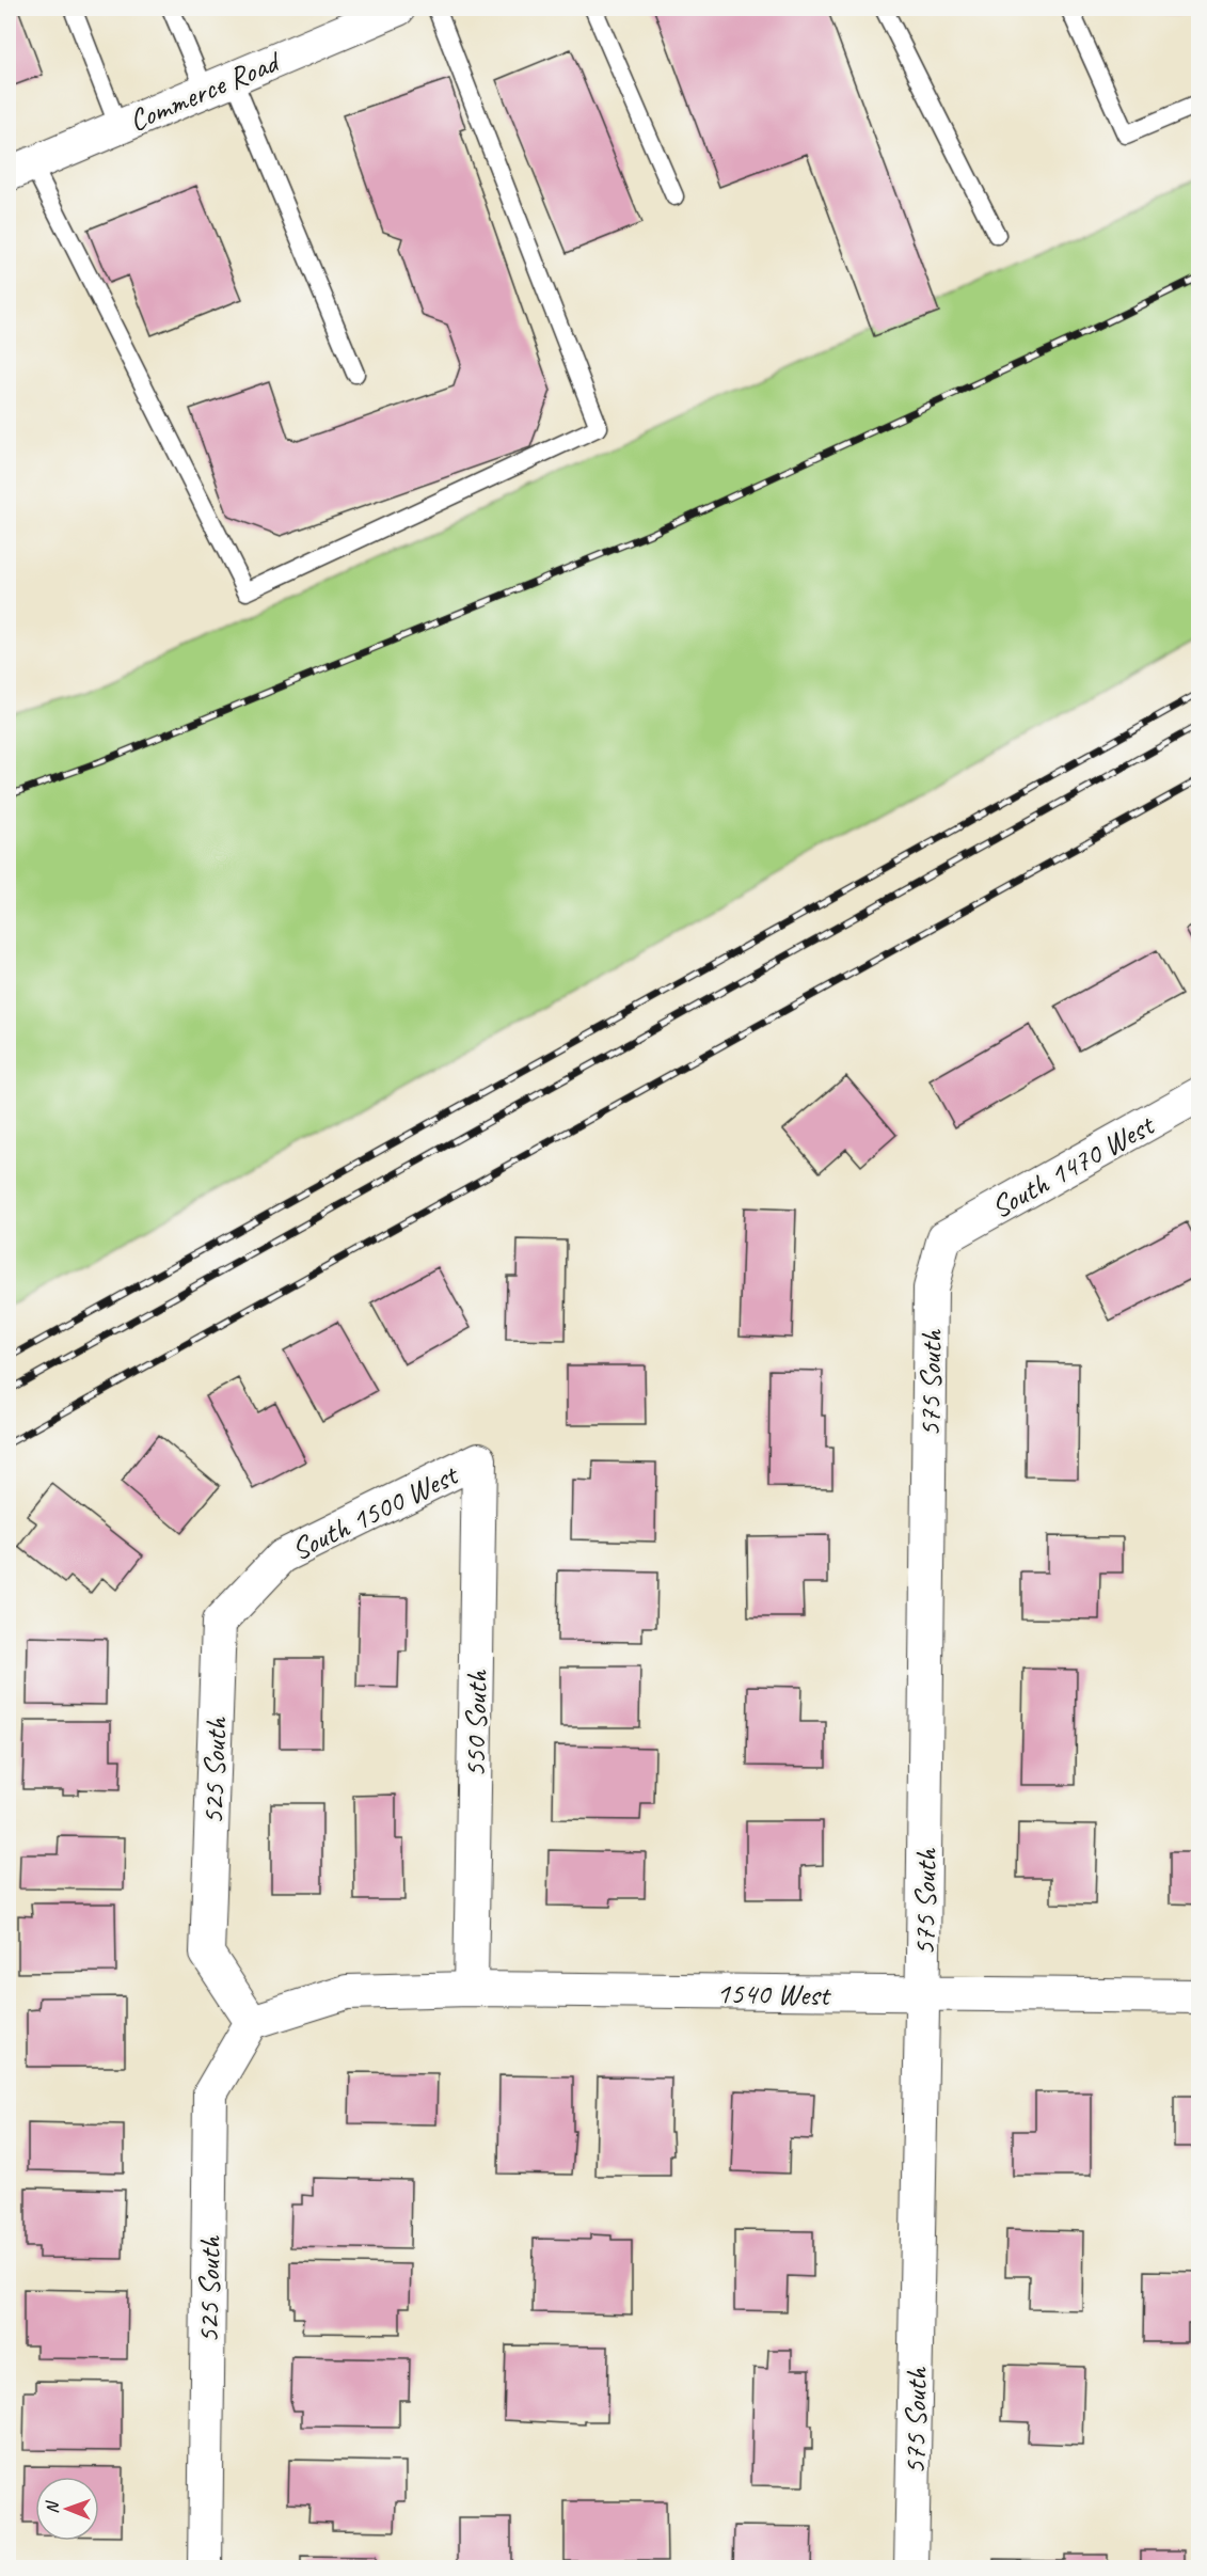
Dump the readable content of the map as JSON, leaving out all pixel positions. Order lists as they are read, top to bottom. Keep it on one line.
{"streets":{"street":["Commerce Road","South 1470 West","575 South","South 1500 West","550 South","525 South","1540 West"]},"crossings":[["South 1470 West","575 South"],["575 South","1540 West"],["South 1500 West","550 South"],["South 1500 West","525 South"],["550 South","1540 West"],["525 South","1540 West"]],"north":"left"}
